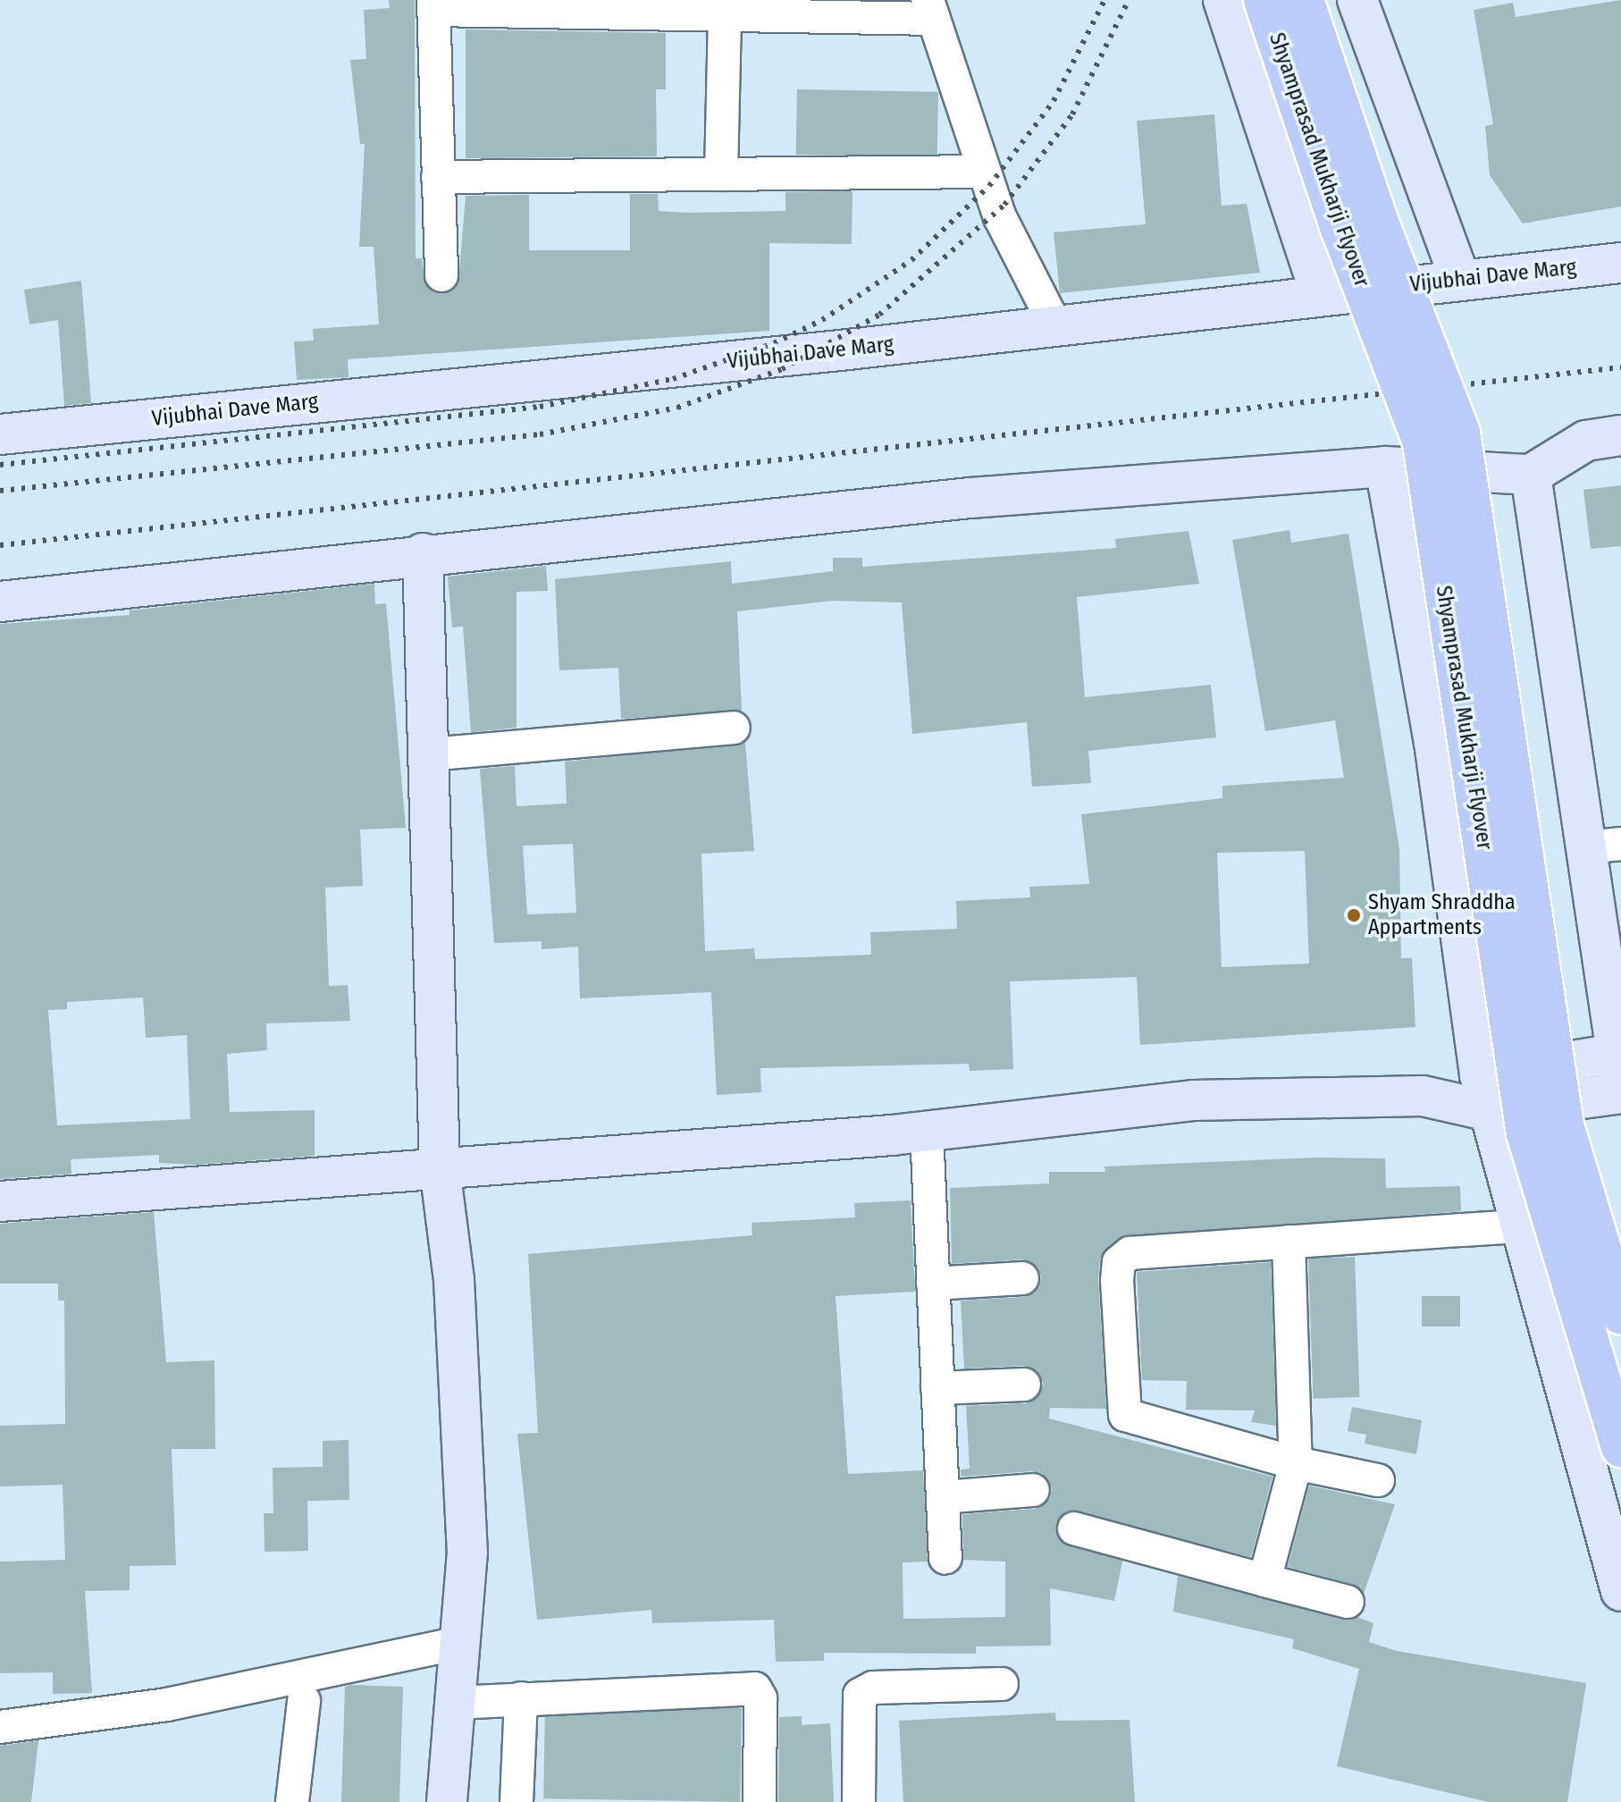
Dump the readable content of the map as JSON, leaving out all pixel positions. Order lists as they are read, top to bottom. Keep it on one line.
{"streets":{"main road":["Shyamprasad Mukharji Flyover"],"street":["Vijubhai Dave Marg"]},"places":["Shyam Shraddha Appartments"]}
